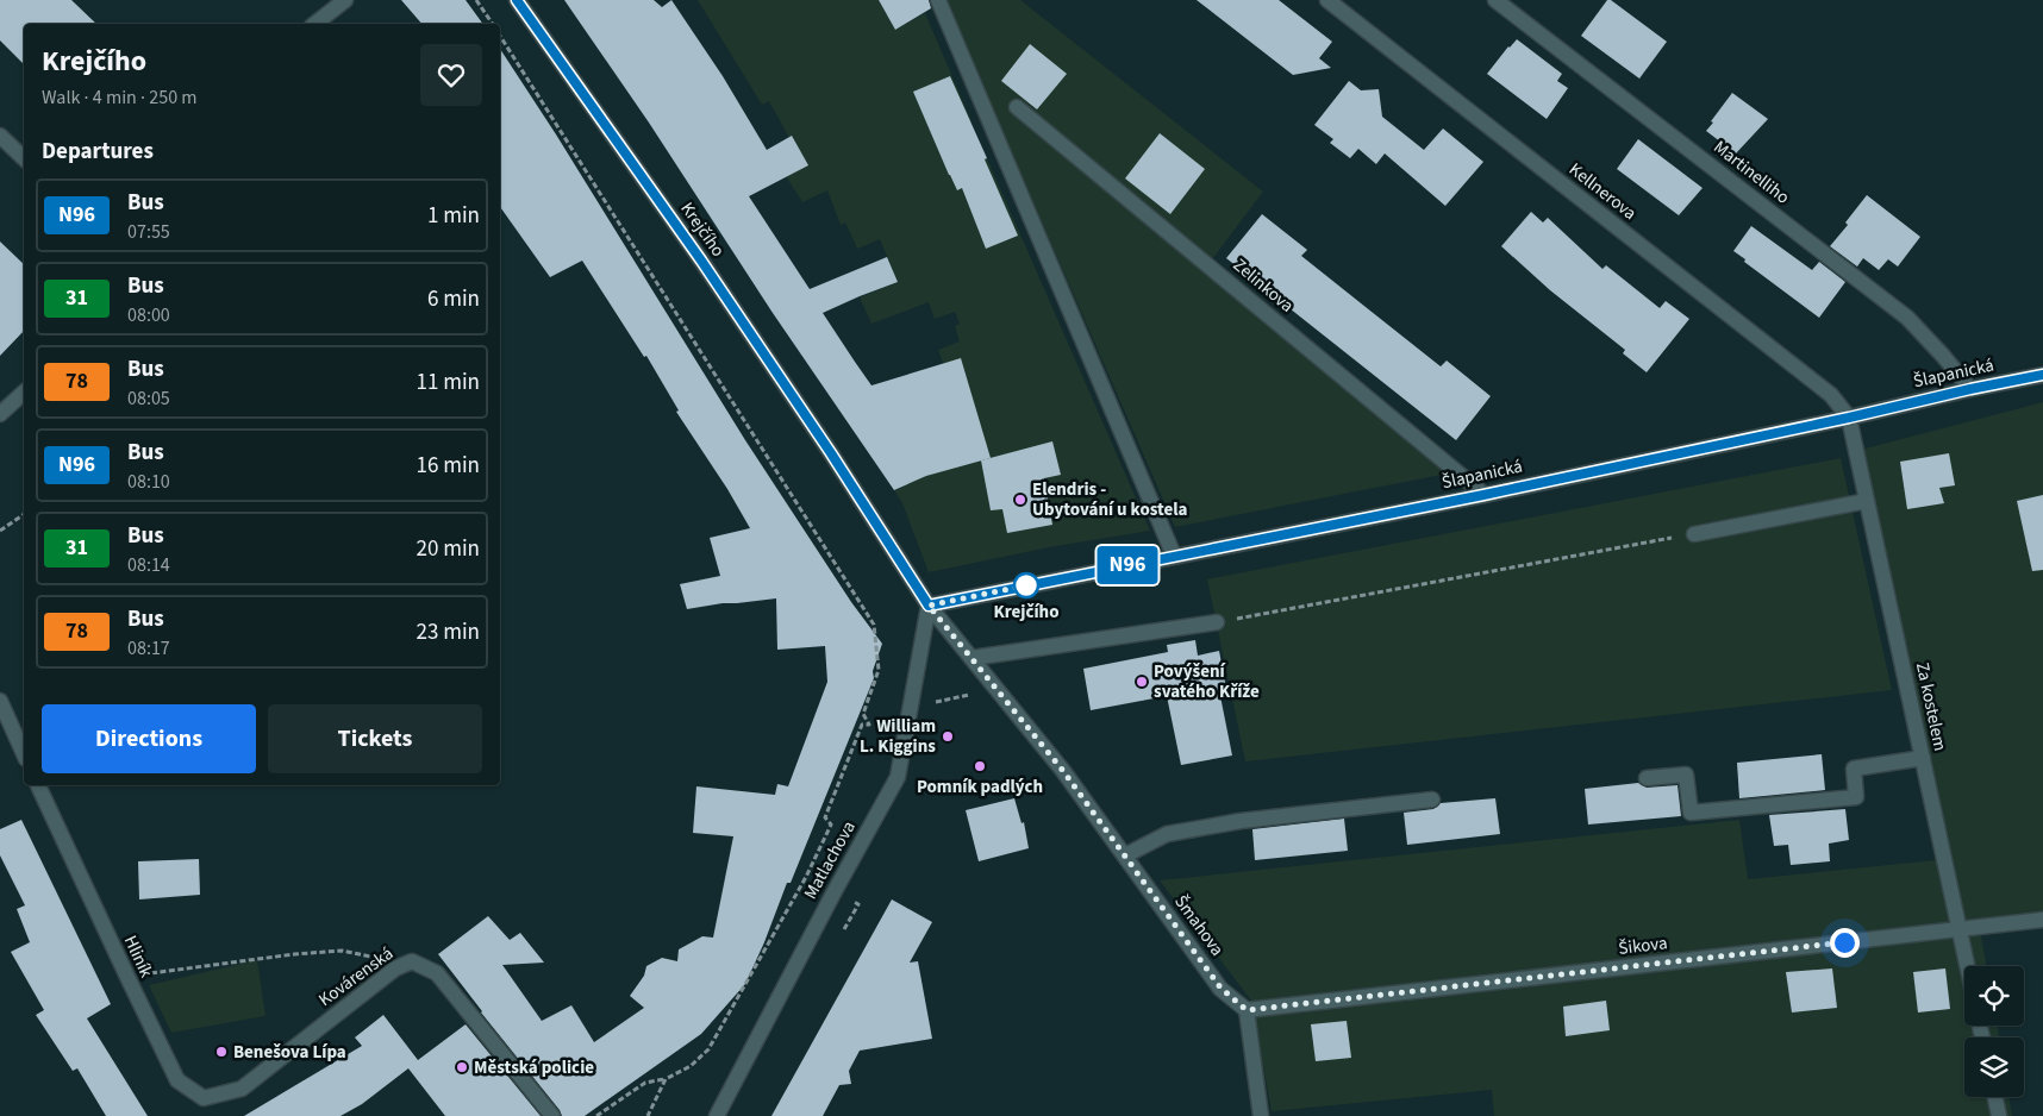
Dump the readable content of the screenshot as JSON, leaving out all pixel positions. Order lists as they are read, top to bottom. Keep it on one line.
{"streets":{"street":["Martinelliho","Kellnerova","Krejčího","Zelinkova","Šlapanická","Za kostelem","Matlachova","Šmahova","Šikova","Hliník","Kovárenská"]},"crossings":[["Martinelliho","Šlapanická"],["Kellnerova","Šlapanická"],["Kellnerova","Za kostelem"],["Krejčího","Šlapanická"],["Krejčího","Matlachova"],["Krejčího","Šmahova"],["Zelinkova","Šlapanická"],["Šlapanická","Za kostelem"],["Šlapanická","Matlachova"],["Za kostelem","Šikova"],["Šmahova","Šikova"],["Hliník","Kovárenská"]],"places":["Elendris - Ubytování u kostela","Krejčího","Povýšení svatého Kříže","William L. Kiggins","Pomník padlých","Benešova Lípa","Městská policie"],"lines":["bus line N96"],"page":{"on_map":"N96","heading":[["Krejčího","Walk · 4 min · 250 m"],"Departures"],"list":[{"mark":"N96","name":"Bus","note":"07:55","value":"1 min"},{"mark":"31","name":"Bus","note":"08:00","value":"6 min"},{"mark":"78","name":"Bus","note":"08:05","value":"11 min"},{"mark":"N96","name":"Bus","note":"08:10","value":"16 min"},{"mark":"31","name":"Bus","note":"08:14","value":"20 min"},{"mark":"78","name":"Bus","note":"08:17","value":"23 min"}],"buttons":["Directions","Tickets"]}}
